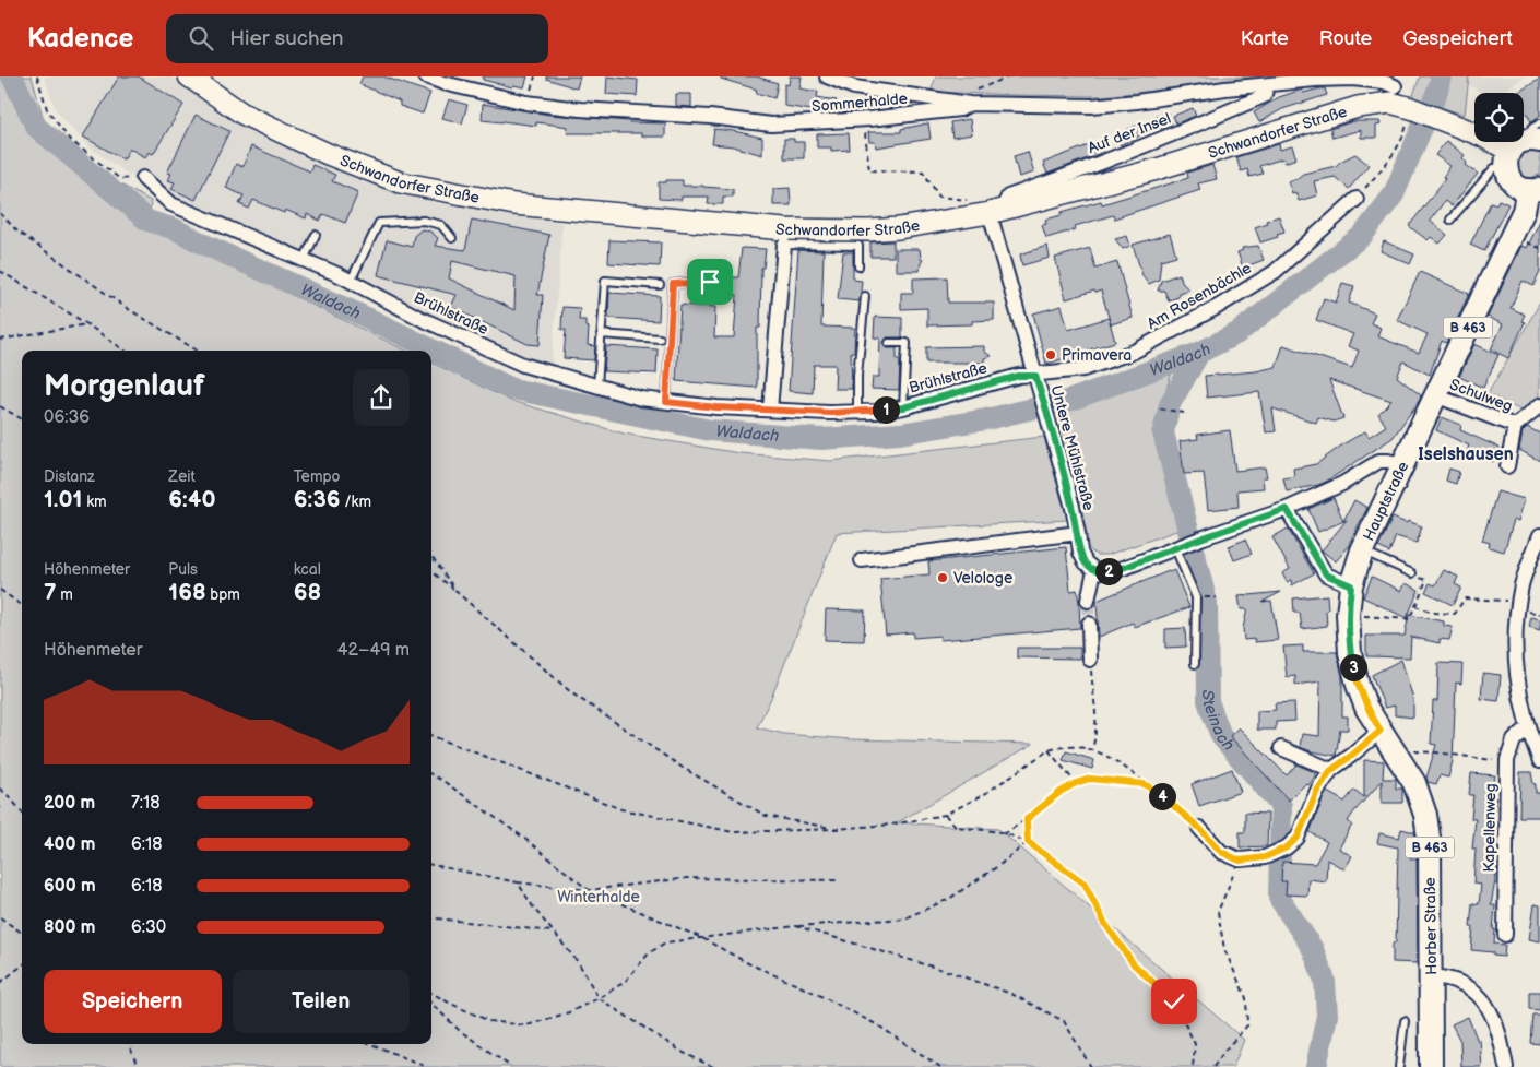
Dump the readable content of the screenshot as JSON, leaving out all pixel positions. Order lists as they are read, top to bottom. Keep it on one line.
{"streets":{"main road":["Schwandorfer Straße","B 463","Hauptstraße","Horber Straße"],"street":["Sommerhalde","Auf der Insel","Am Rosenbächle","Brühlstraße","Schulweg","Untere Mühlstraße","Kapellenweg"]},"crossings":[["Sommerhalde","Schwandorfer Straße"],["Sommerhalde","Auf der Insel"],["Schwandorfer Straße","Auf der Insel"],["Schwandorfer Straße","Untere Mühlstraße"],["Auf der Insel","Untere Mühlstraße"],["Am Rosenbächle","Brühlstraße"],["Am Rosenbächle","Untere Mühlstraße"],["Brühlstraße","Untere Mühlstraße"],["Schulweg","Hauptstraße"],["Hauptstraße","Horber Straße"]],"districts":["Iselshausen"],"water":["Waldach","Steinach"],"parks":["Winterhalde"],"places":["Primavera","Velologe"],"page":{"header":"Kadence","search":"Hier suchen","nav":["Karte","Route","Gespeichert"],"heading":["Morgenlauf","06:36"],"pins":["1","2","3","4"],"stats":[["Distanz","1.01 km"],["Zeit","6:40"],["Tempo","6:36 /km"],["Höhenmeter","7 m"],["Puls","168 bpm"],["kcal","68"]],"chart":["Höhenmeter","42–49 m"],"list":[{"name":"200 m","note":"7:18"},{"name":"400 m","note":"6:18"},{"name":"600 m","note":"6:18"},{"name":"800 m","note":"6:30"}],"buttons":["Speichern","Teilen"]}}
